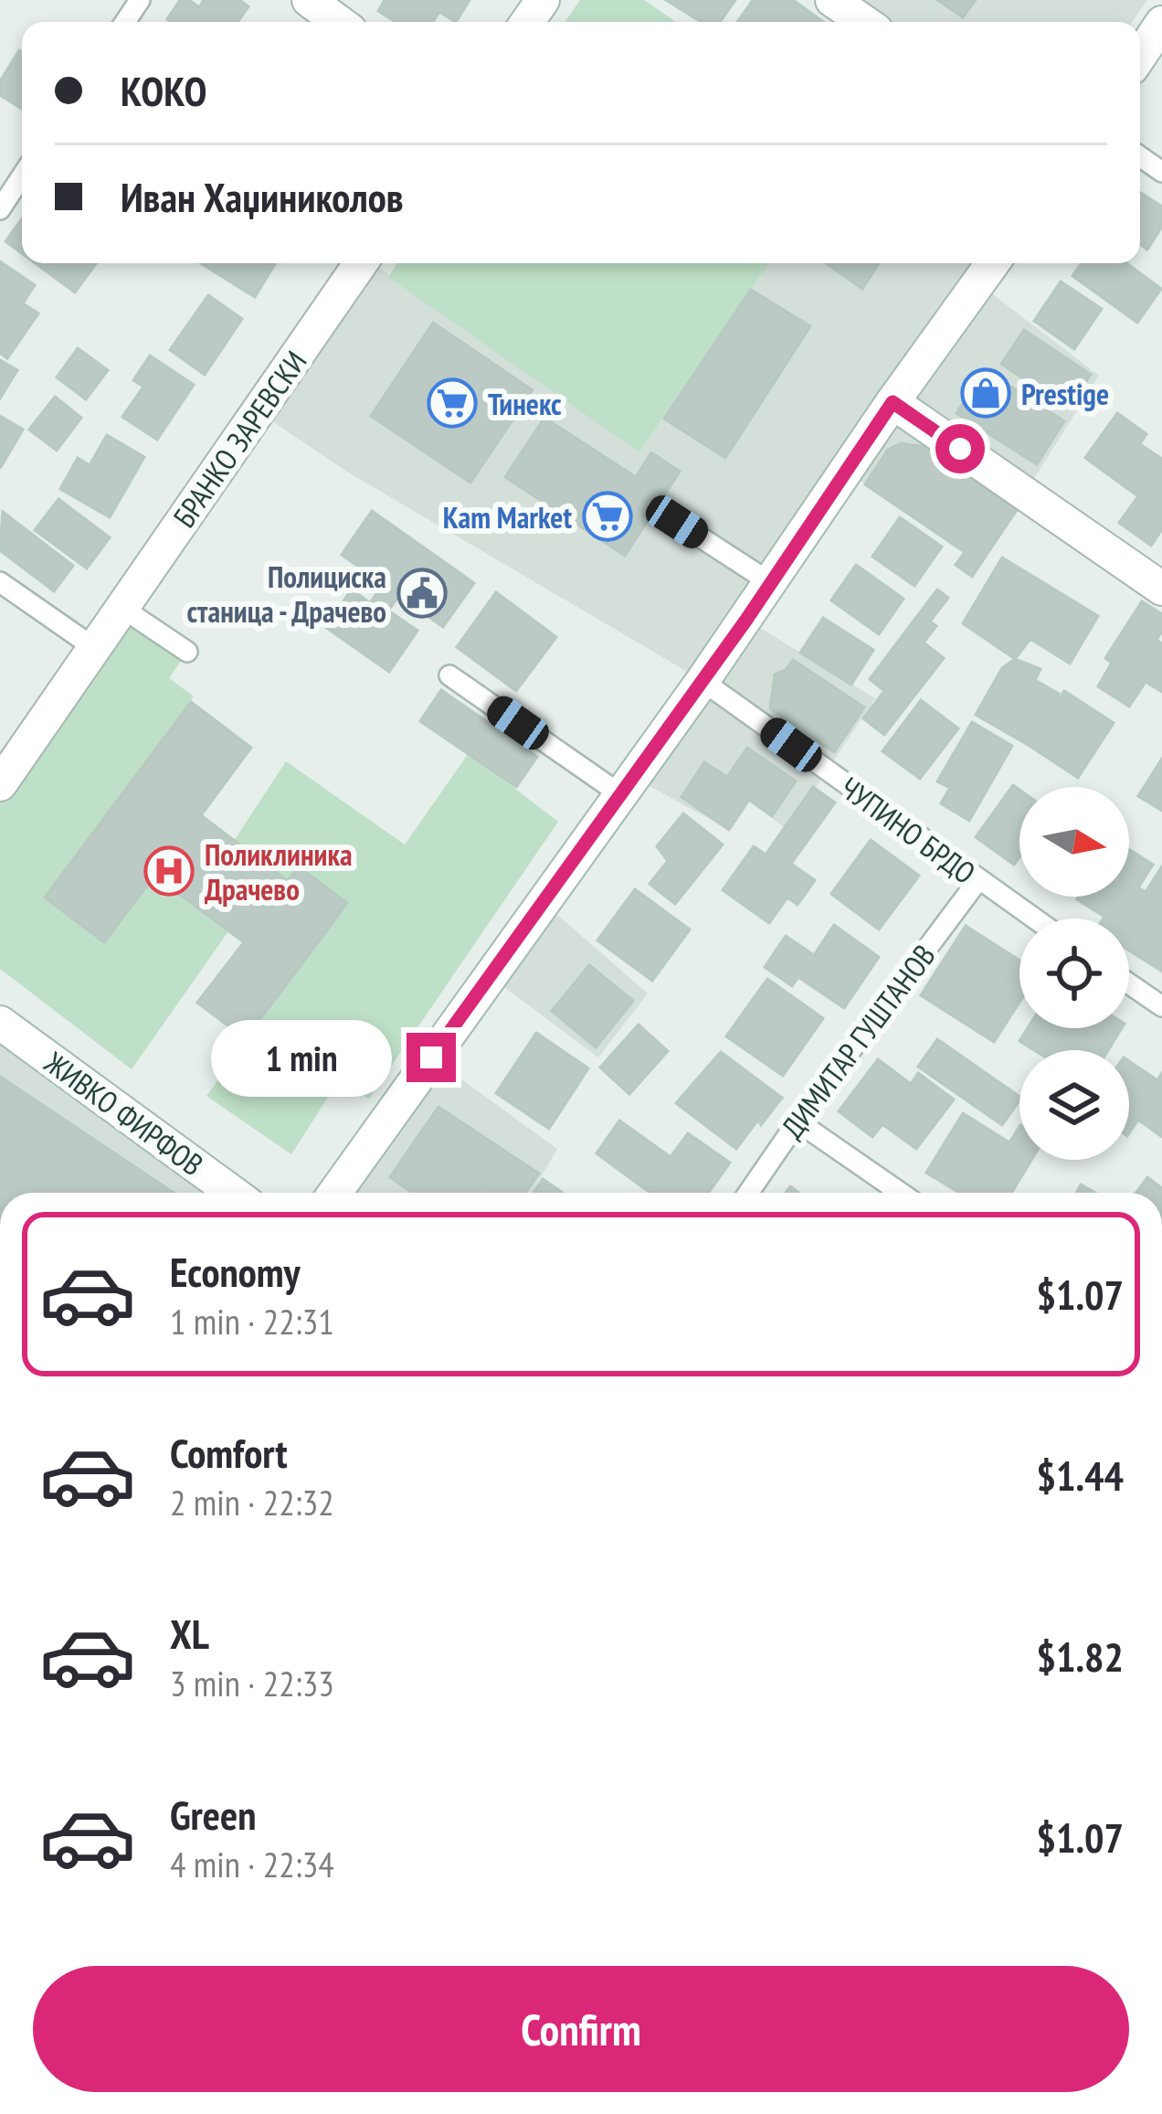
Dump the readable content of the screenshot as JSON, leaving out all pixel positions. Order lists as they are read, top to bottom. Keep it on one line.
{"streets":{"street":["БРАНКО ЗАРЕВСКИ","ЖИВКО ФИРФОВ"],"lane":["ЧУПИНО БРДО","ДИМИТАР ГУШТАНОВ"]},"crossings":[["ЧУПИНО БРДО","ДИМИТАР ГУШТАНОВ"]],"places":{"shop":["Prestige"],"supermarket":["Тинекс","Kam Market"],"public building":["Полициска станица - Драчево"],"hospital":["Поликлиника Драчево"]},"north":"right","page":{"banner":["КОКО","Иван Хаџиниколов"],"bubble":"1 min","list":[{"name":"Economy","note":"1 min · 22:31","value":"$1.07"},{"name":"Comfort","note":"2 min · 22:32","value":"$1.44"},{"name":"XL","note":"3 min · 22:33","value":"$1.82"},{"name":"Green","note":"4 min · 22:34","value":"$1.07"}],"buttons":"Confirm"}}
